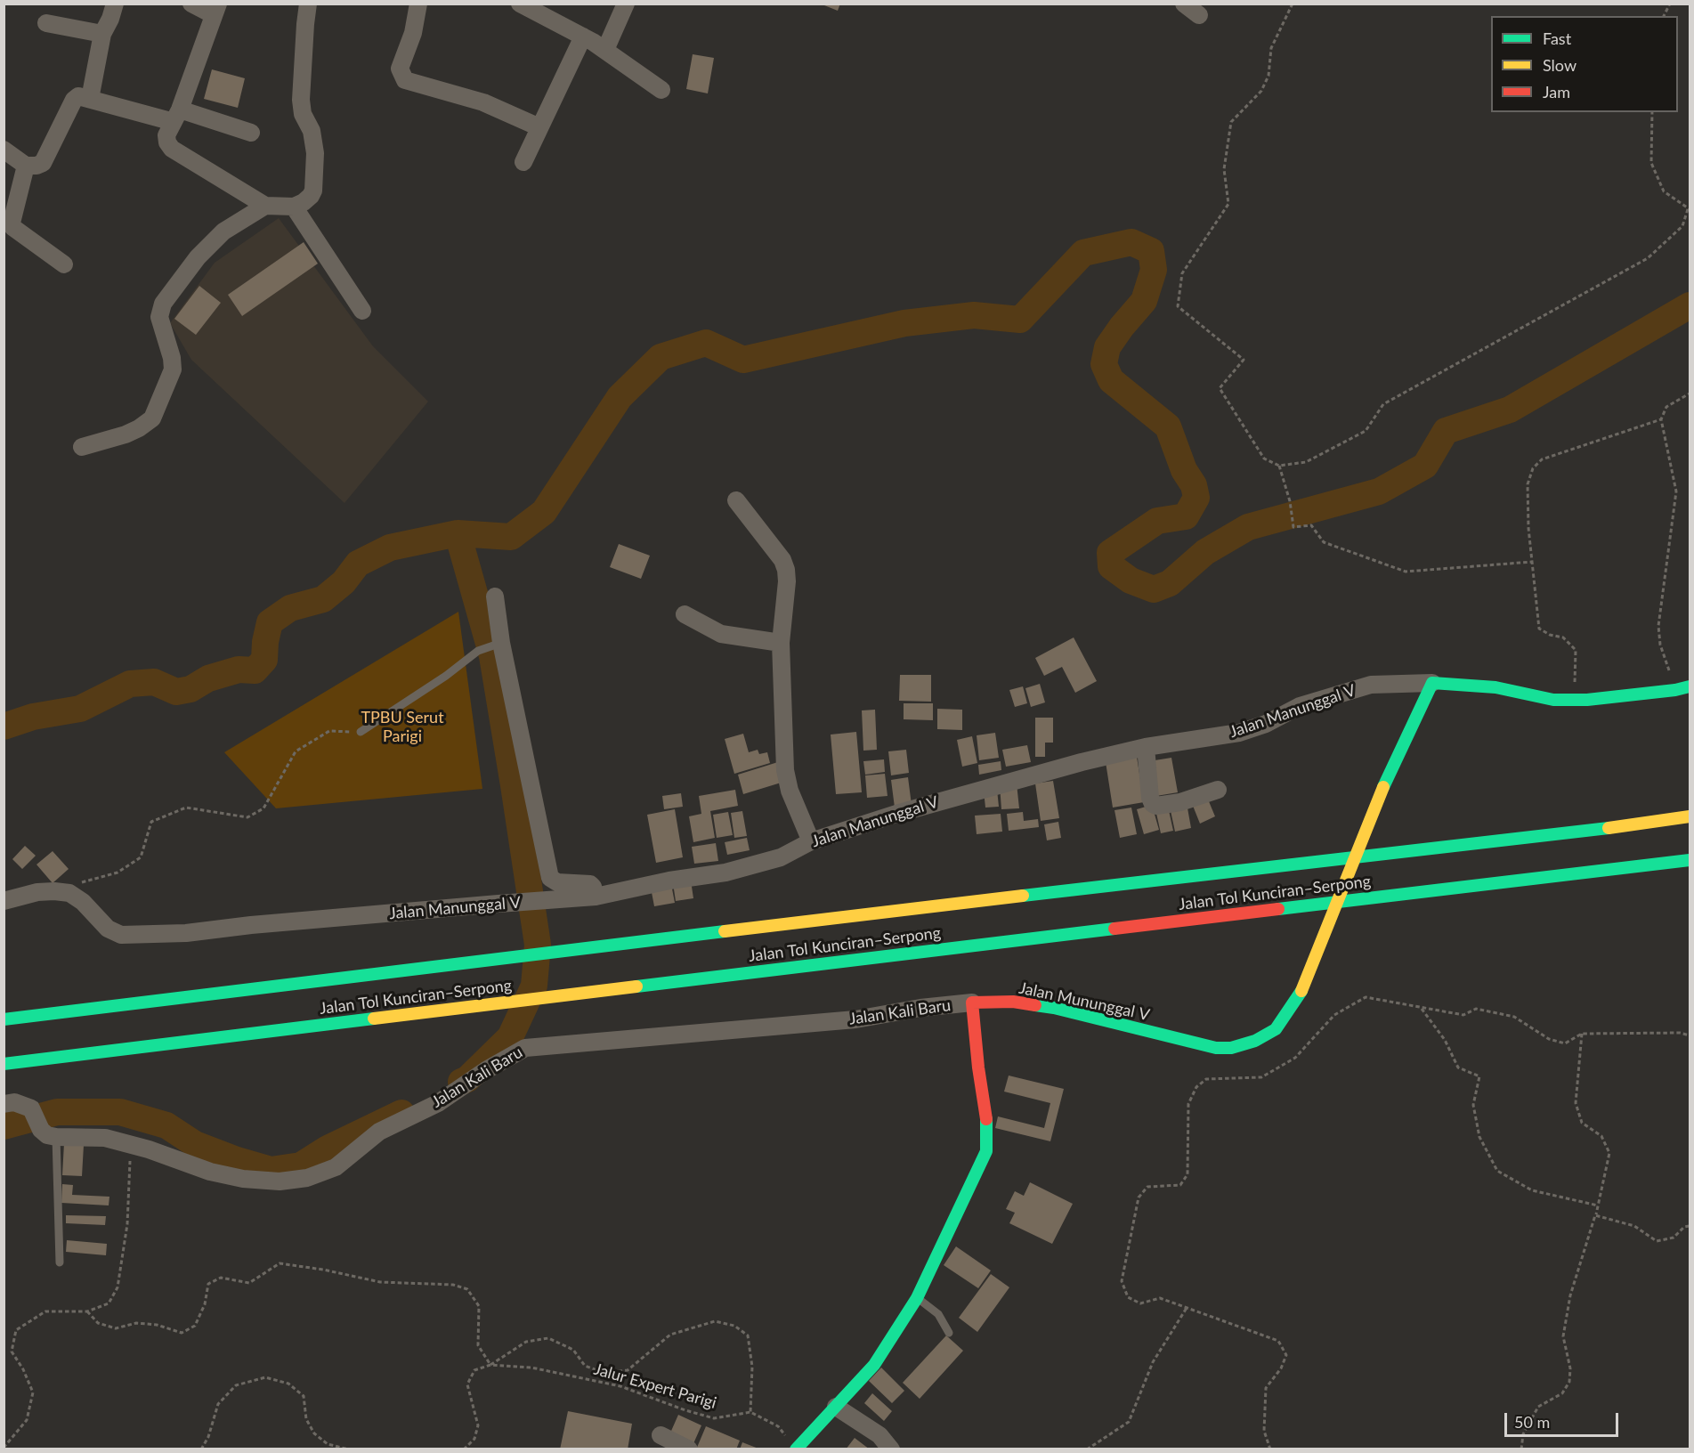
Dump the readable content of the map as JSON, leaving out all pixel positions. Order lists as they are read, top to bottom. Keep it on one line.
{"streets":{"main road":["Jalan Manunggal V","Jalan Tol Kunciran–Serpong","Jalan Mununggal V"],"street":["Jalan Kali Baru"],"path":["Jalur Expert Parigi"]},"crossings":[["Jalan Manunggal V","Jalan Mununggal V"],["Jalan Mununggal V","Jalan Kali Baru"]],"parks":["TPBU Serut Parigi"],"legend":["Fast","Slow","Jam"],"scale_bar":"50 m"}
